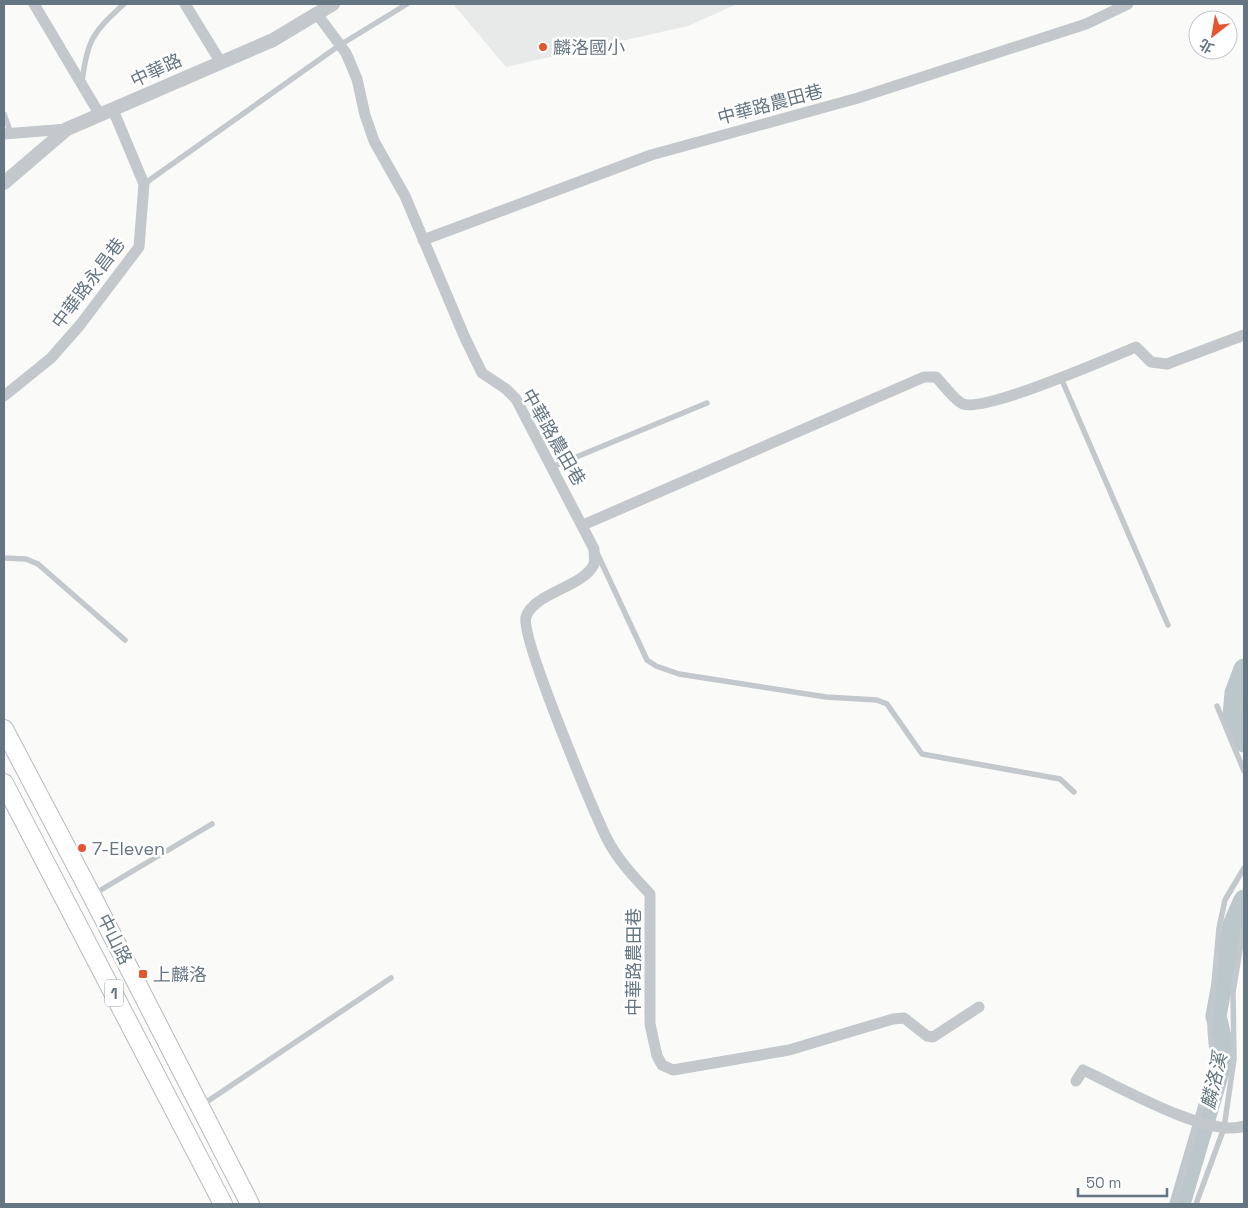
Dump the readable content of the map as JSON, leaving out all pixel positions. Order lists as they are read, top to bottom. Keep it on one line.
{"streets":{"main road":["中山路","1"],"street":["中華路","中華路農田巷","中華路永昌巷"]},"crossings":[["中華路","中華路農田巷"],["中華路","中華路永昌巷"]],"water":["麟洛溪"],"places":{"other":["麟洛國小","7-Eleven"],"transit":["上麟洛"]},"scale_bar":"50 m","north":"bottom left"}
